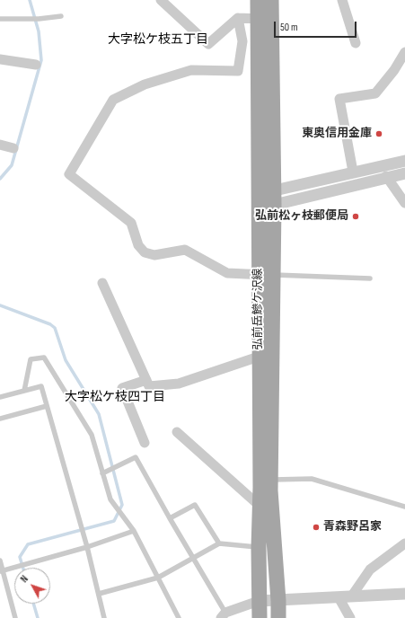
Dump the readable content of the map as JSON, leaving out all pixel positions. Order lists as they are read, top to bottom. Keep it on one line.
{"streets":{"main road":["弘前岳鰺ケ沢線"]},"districts":["大字松ケ枝五丁目","大字松ケ枝四丁目"],"places":["東奥信用金庫","弘前松ヶ枝郵便局","青森野呂家"],"scale_bar":"50 m","north":"top left"}
